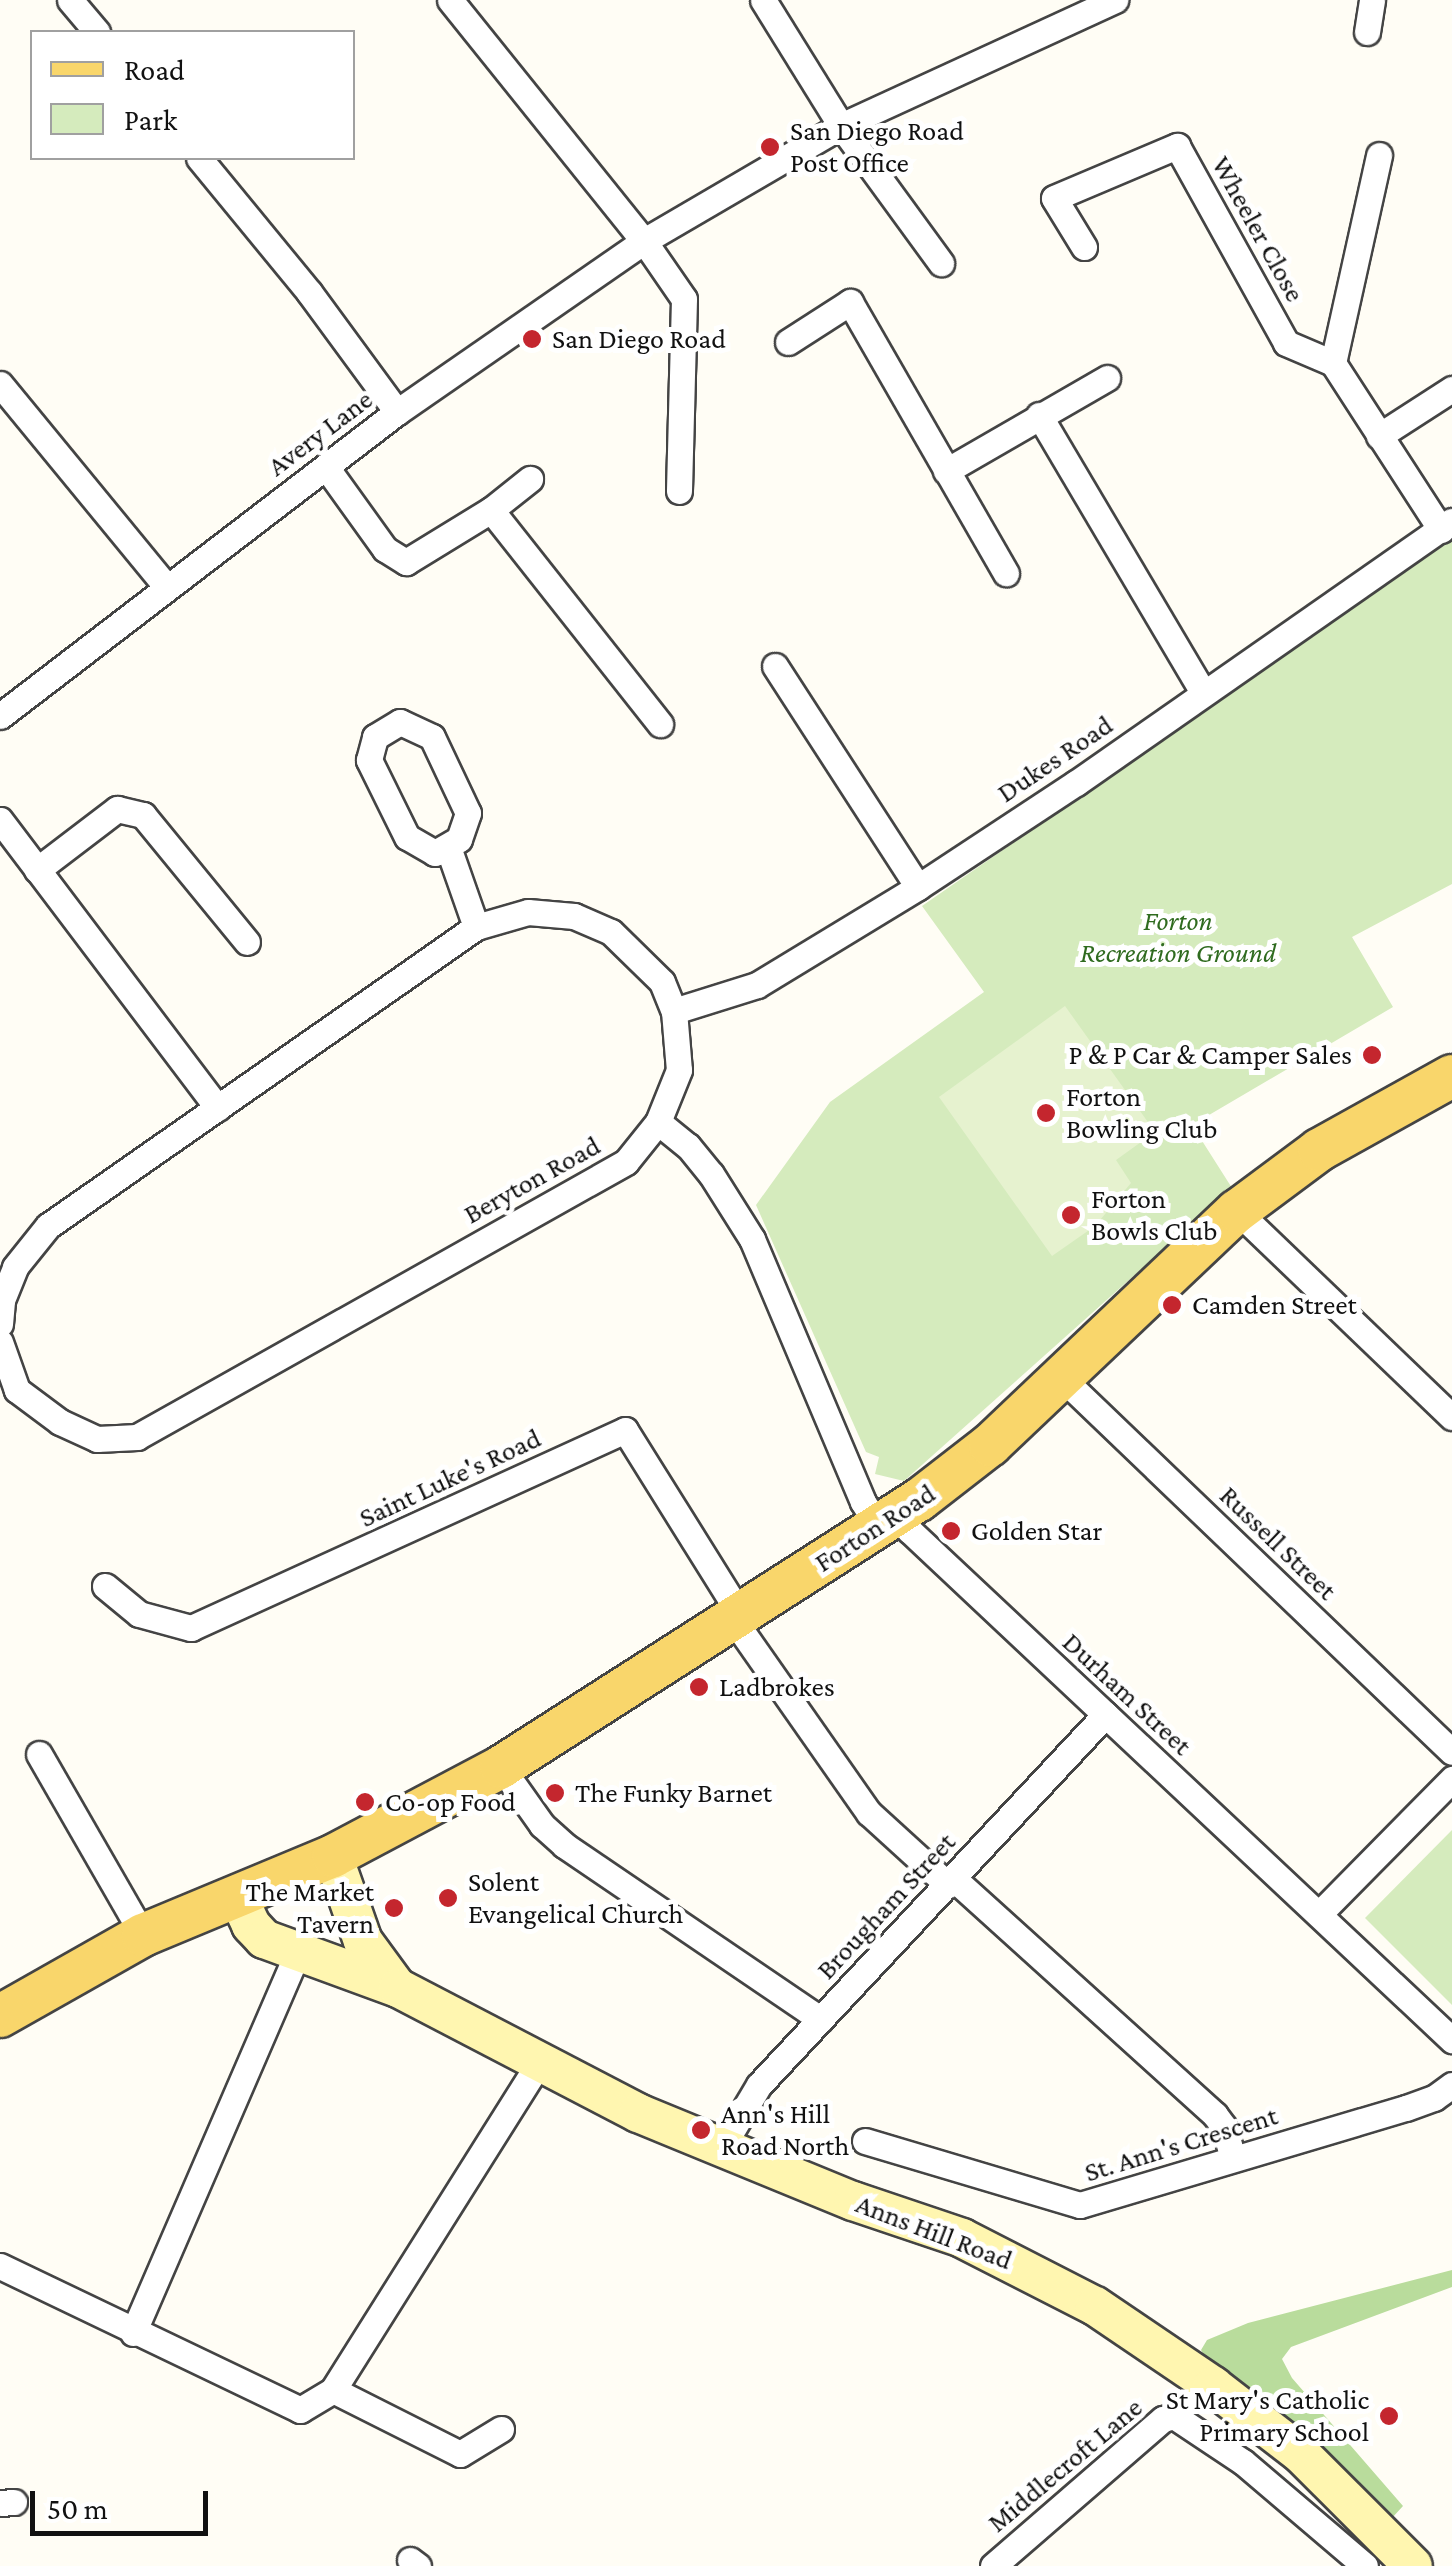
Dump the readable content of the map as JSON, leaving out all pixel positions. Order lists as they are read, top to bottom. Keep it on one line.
{"streets":{"main road":["Forton Road"],"street":["Wheeler Close","Avery Lane","Dukes Road","Beryton Road","Saint Luke's Road","Russell Street","Durham Street","Brougham Street","St. Ann's Crescent","Anns Hill Road","Middlecroft Lane"]},"crossings":[["Dukes Road","Beryton Road"],["Beryton Road","Durham Street"],["Saint Luke's Road","Forton Road"],["Forton Road","Russell Street"],["Forton Road","Durham Street"],["Forton Road","Anns Hill Road"],["Durham Street","Brougham Street"],["Brougham Street","Anns Hill Road"]],"parks":["Forton Recreation Ground"],"places":["San Diego Road Post Office","San Diego Road","P & P Car & Camper Sales","Forton Bowling Club","Forton Bowls Club","Camden Street","Golden Star","Ladbrokes","The Funky Barnet","Co-op Food","Solent Evangelical Church","The Market Tavern","Ann's Hill Road North","St Mary's Catholic Primary School"],"legend":["Road","Park"],"scale_bar":"50 m"}
